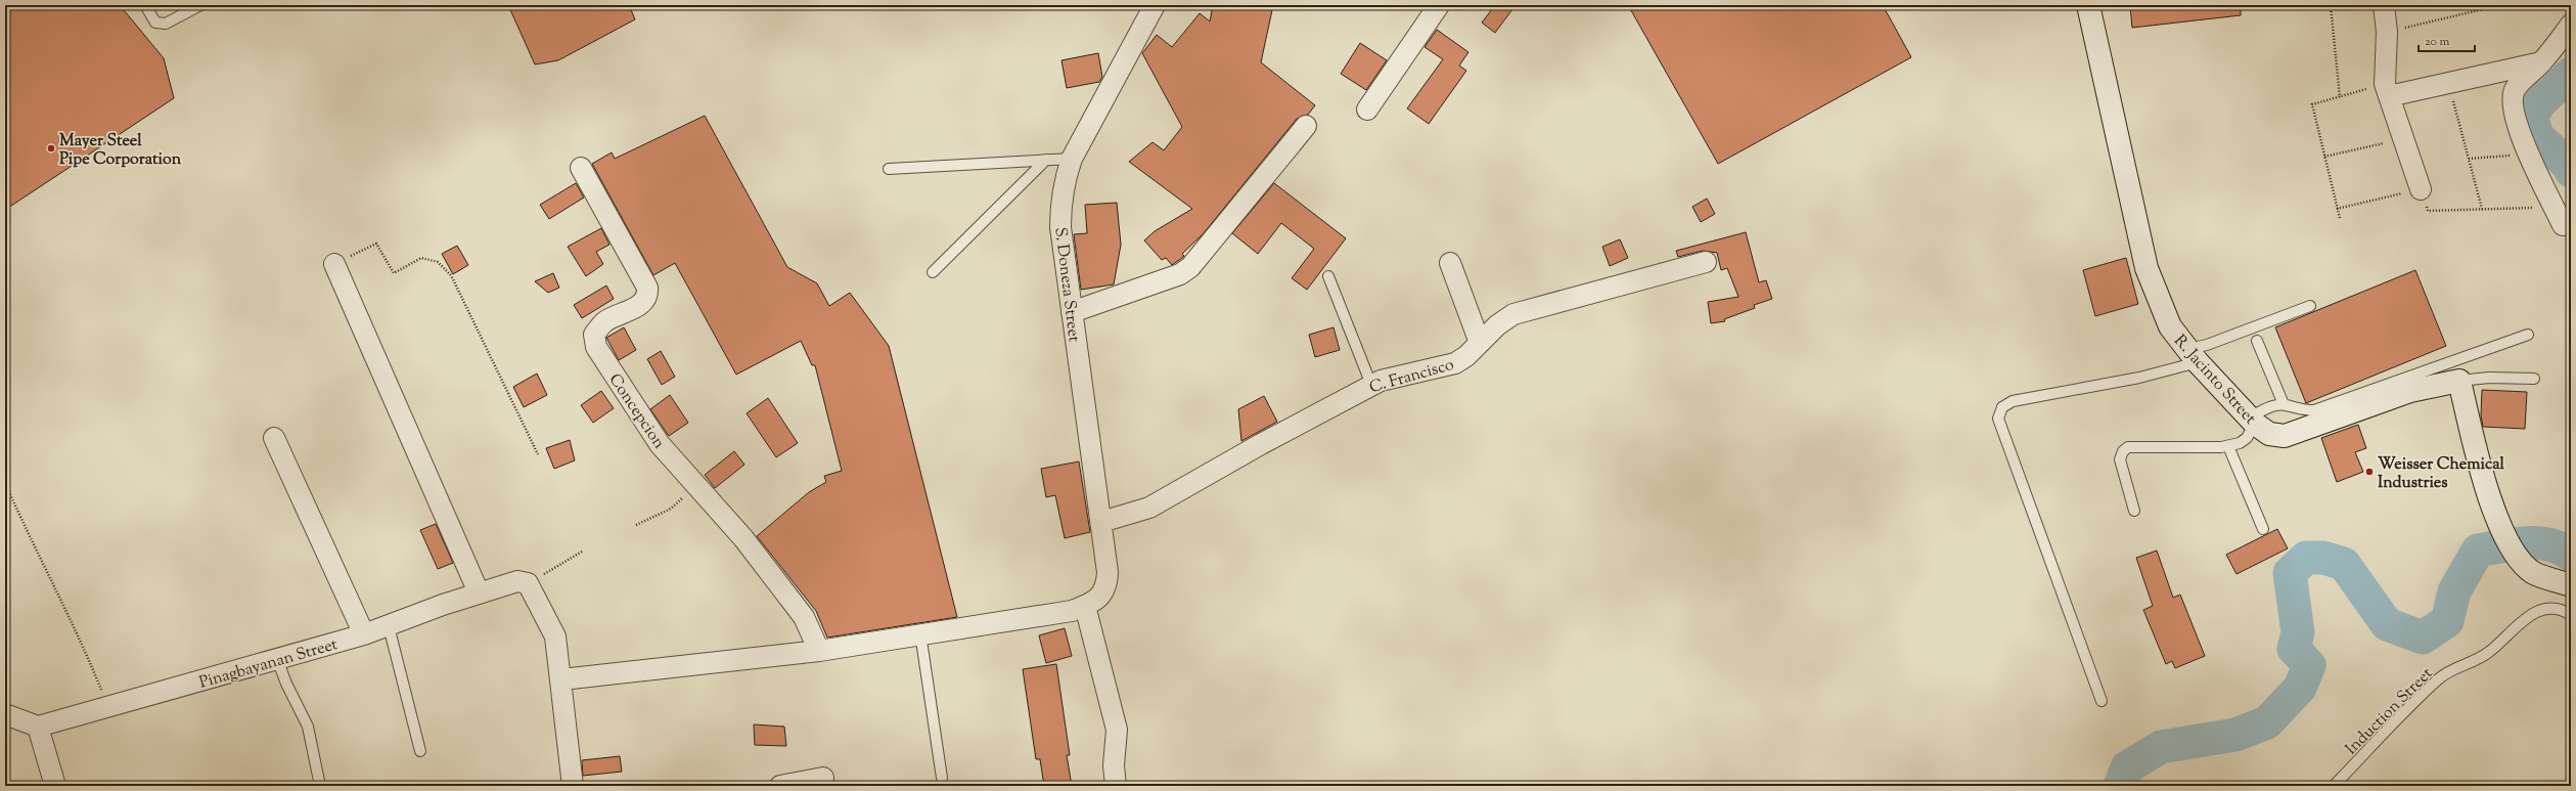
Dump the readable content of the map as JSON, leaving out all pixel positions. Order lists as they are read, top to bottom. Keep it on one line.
{"streets":{"street":["S. Doneza Street","C. Francisco","R. Jacinto Street","Concepcion","Pinagbayanan Street"],"lane":["Induction Street"]},"crossings":[["S. Doneza Street","C. Francisco"]],"places":["Mayer Steel Pipe Corporation","Weisser Chemical Industries"],"scale_bar":"20 m"}
